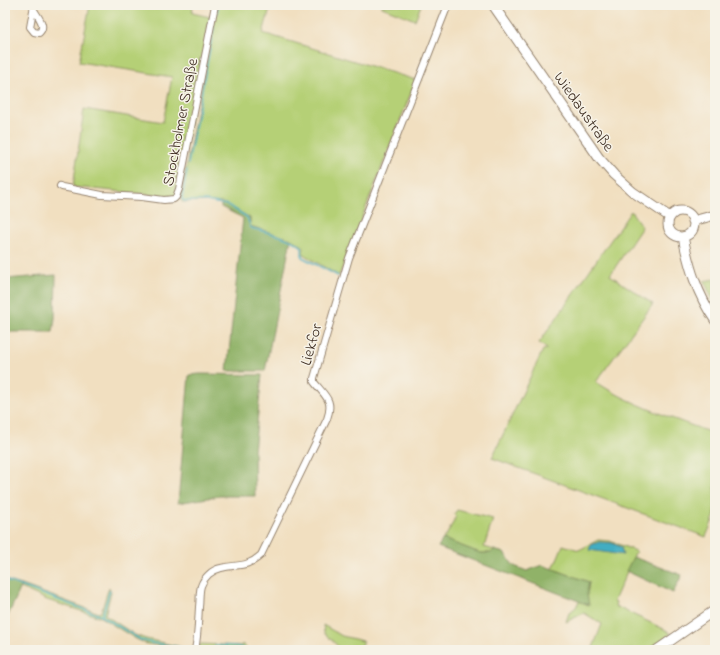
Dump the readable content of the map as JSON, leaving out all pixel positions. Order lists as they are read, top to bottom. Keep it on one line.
{"streets":{"main road":["Wiedaustraße"],"street":["Stockholmer Straße","Liekfor"]}}
